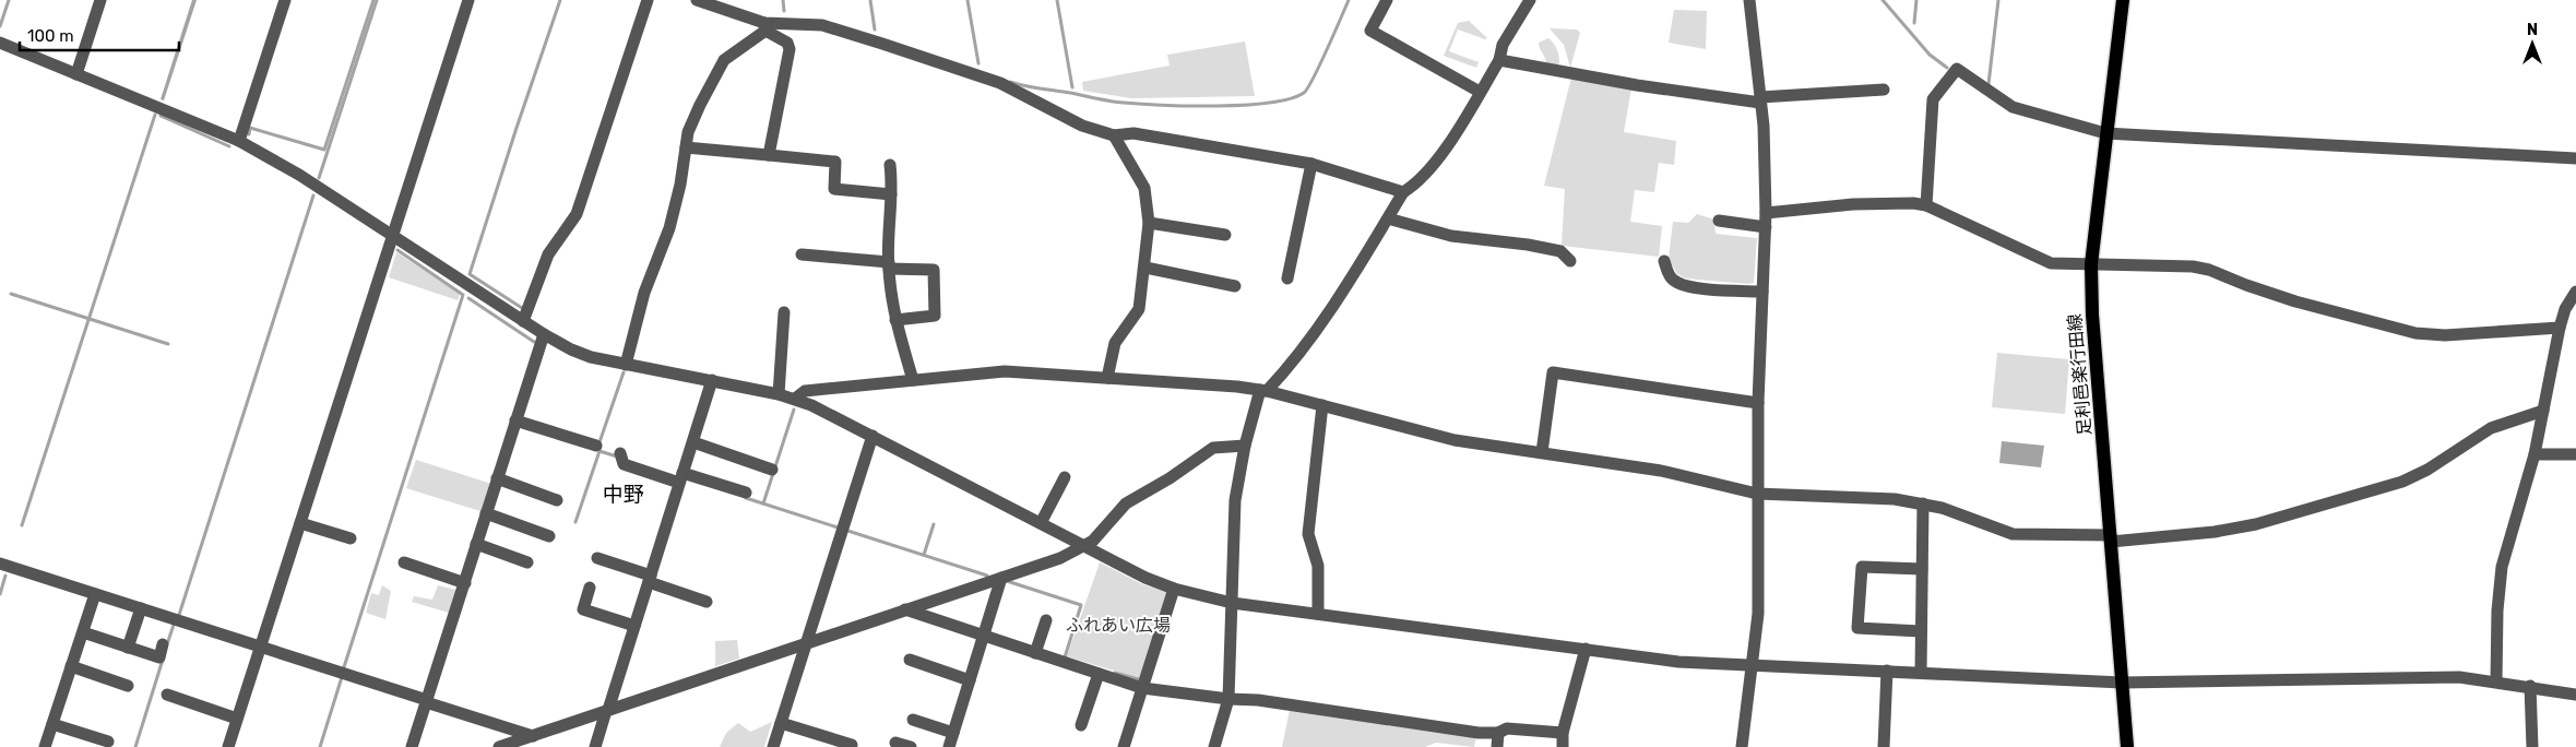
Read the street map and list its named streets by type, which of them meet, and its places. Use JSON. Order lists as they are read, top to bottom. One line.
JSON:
{"streets":{"main road":["足利邑楽行田線"]},"districts":["中野"],"parks":["ふれあい広場"],"scale_bar":"100 m","north":"top"}
